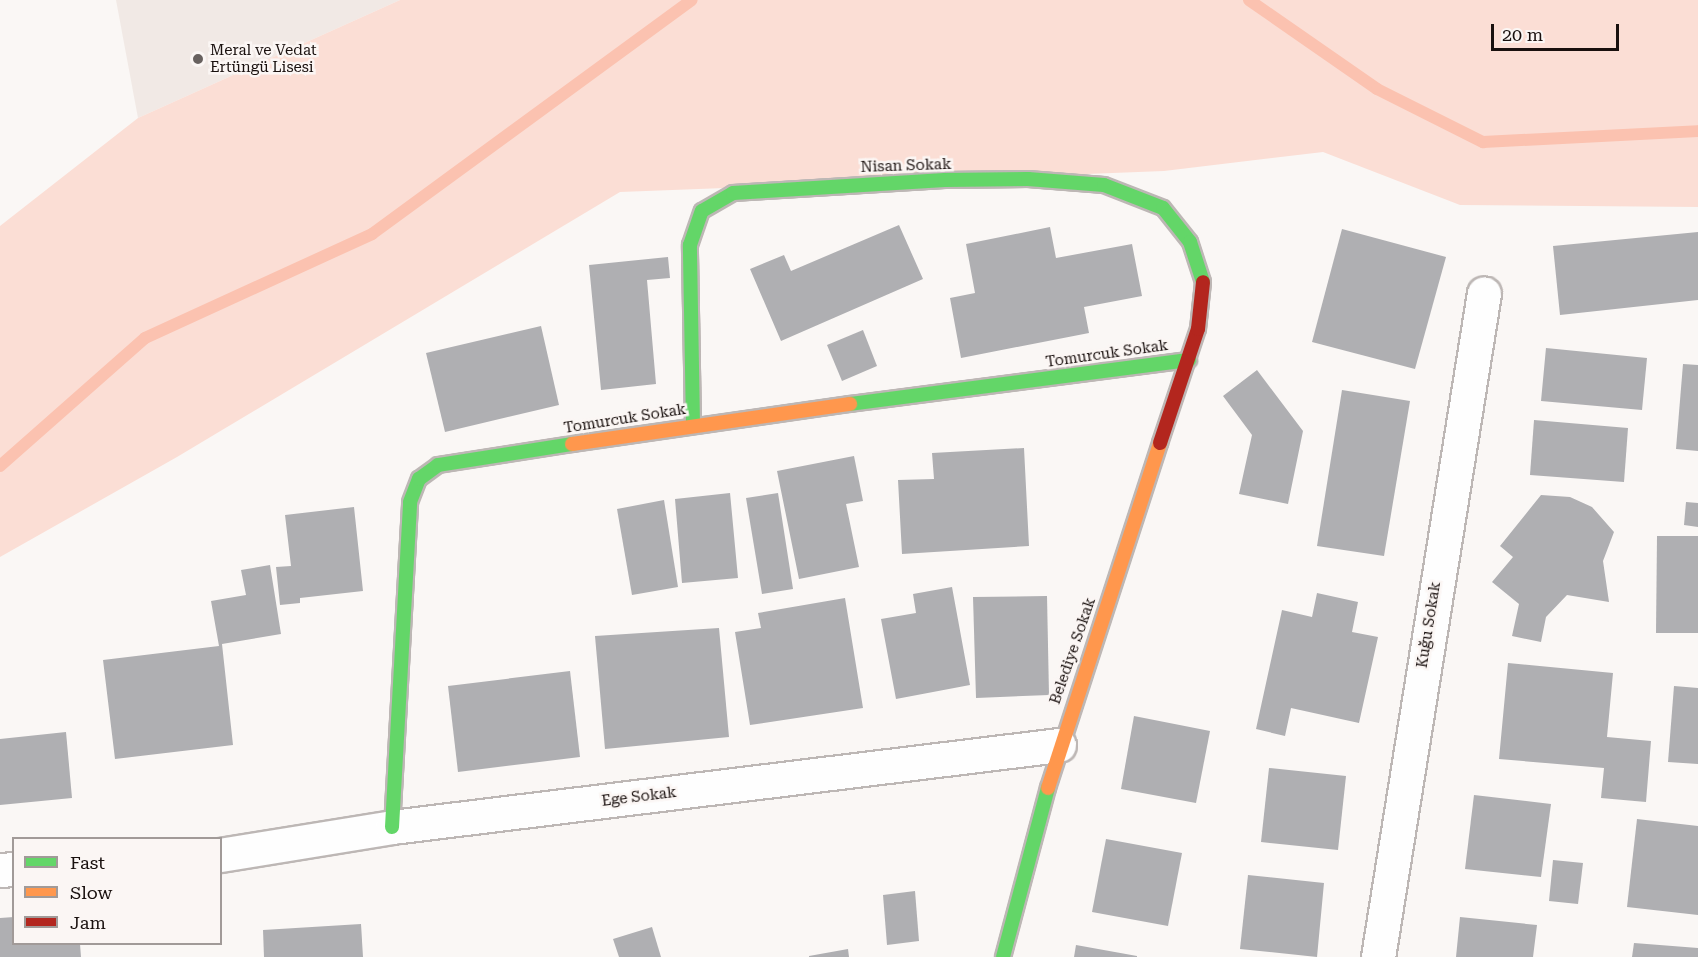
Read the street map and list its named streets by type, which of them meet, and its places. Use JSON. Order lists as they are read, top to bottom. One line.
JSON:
{"streets":{"street":["Nisan Sokak","Tomurcuk Sokak","Kuğu Sokak","Belediye Sokak","Ege Sokak"]},"crossings":[["Nisan Sokak","Tomurcuk Sokak"],["Nisan Sokak","Belediye Sokak"],["Tomurcuk Sokak","Belediye Sokak"],["Tomurcuk Sokak","Ege Sokak"],["Belediye Sokak","Ege Sokak"]],"places":["Meral ve Vedat Ertüngü Lisesi"],"legend":["Fast","Slow","Jam"],"scale_bar":"20 m"}
